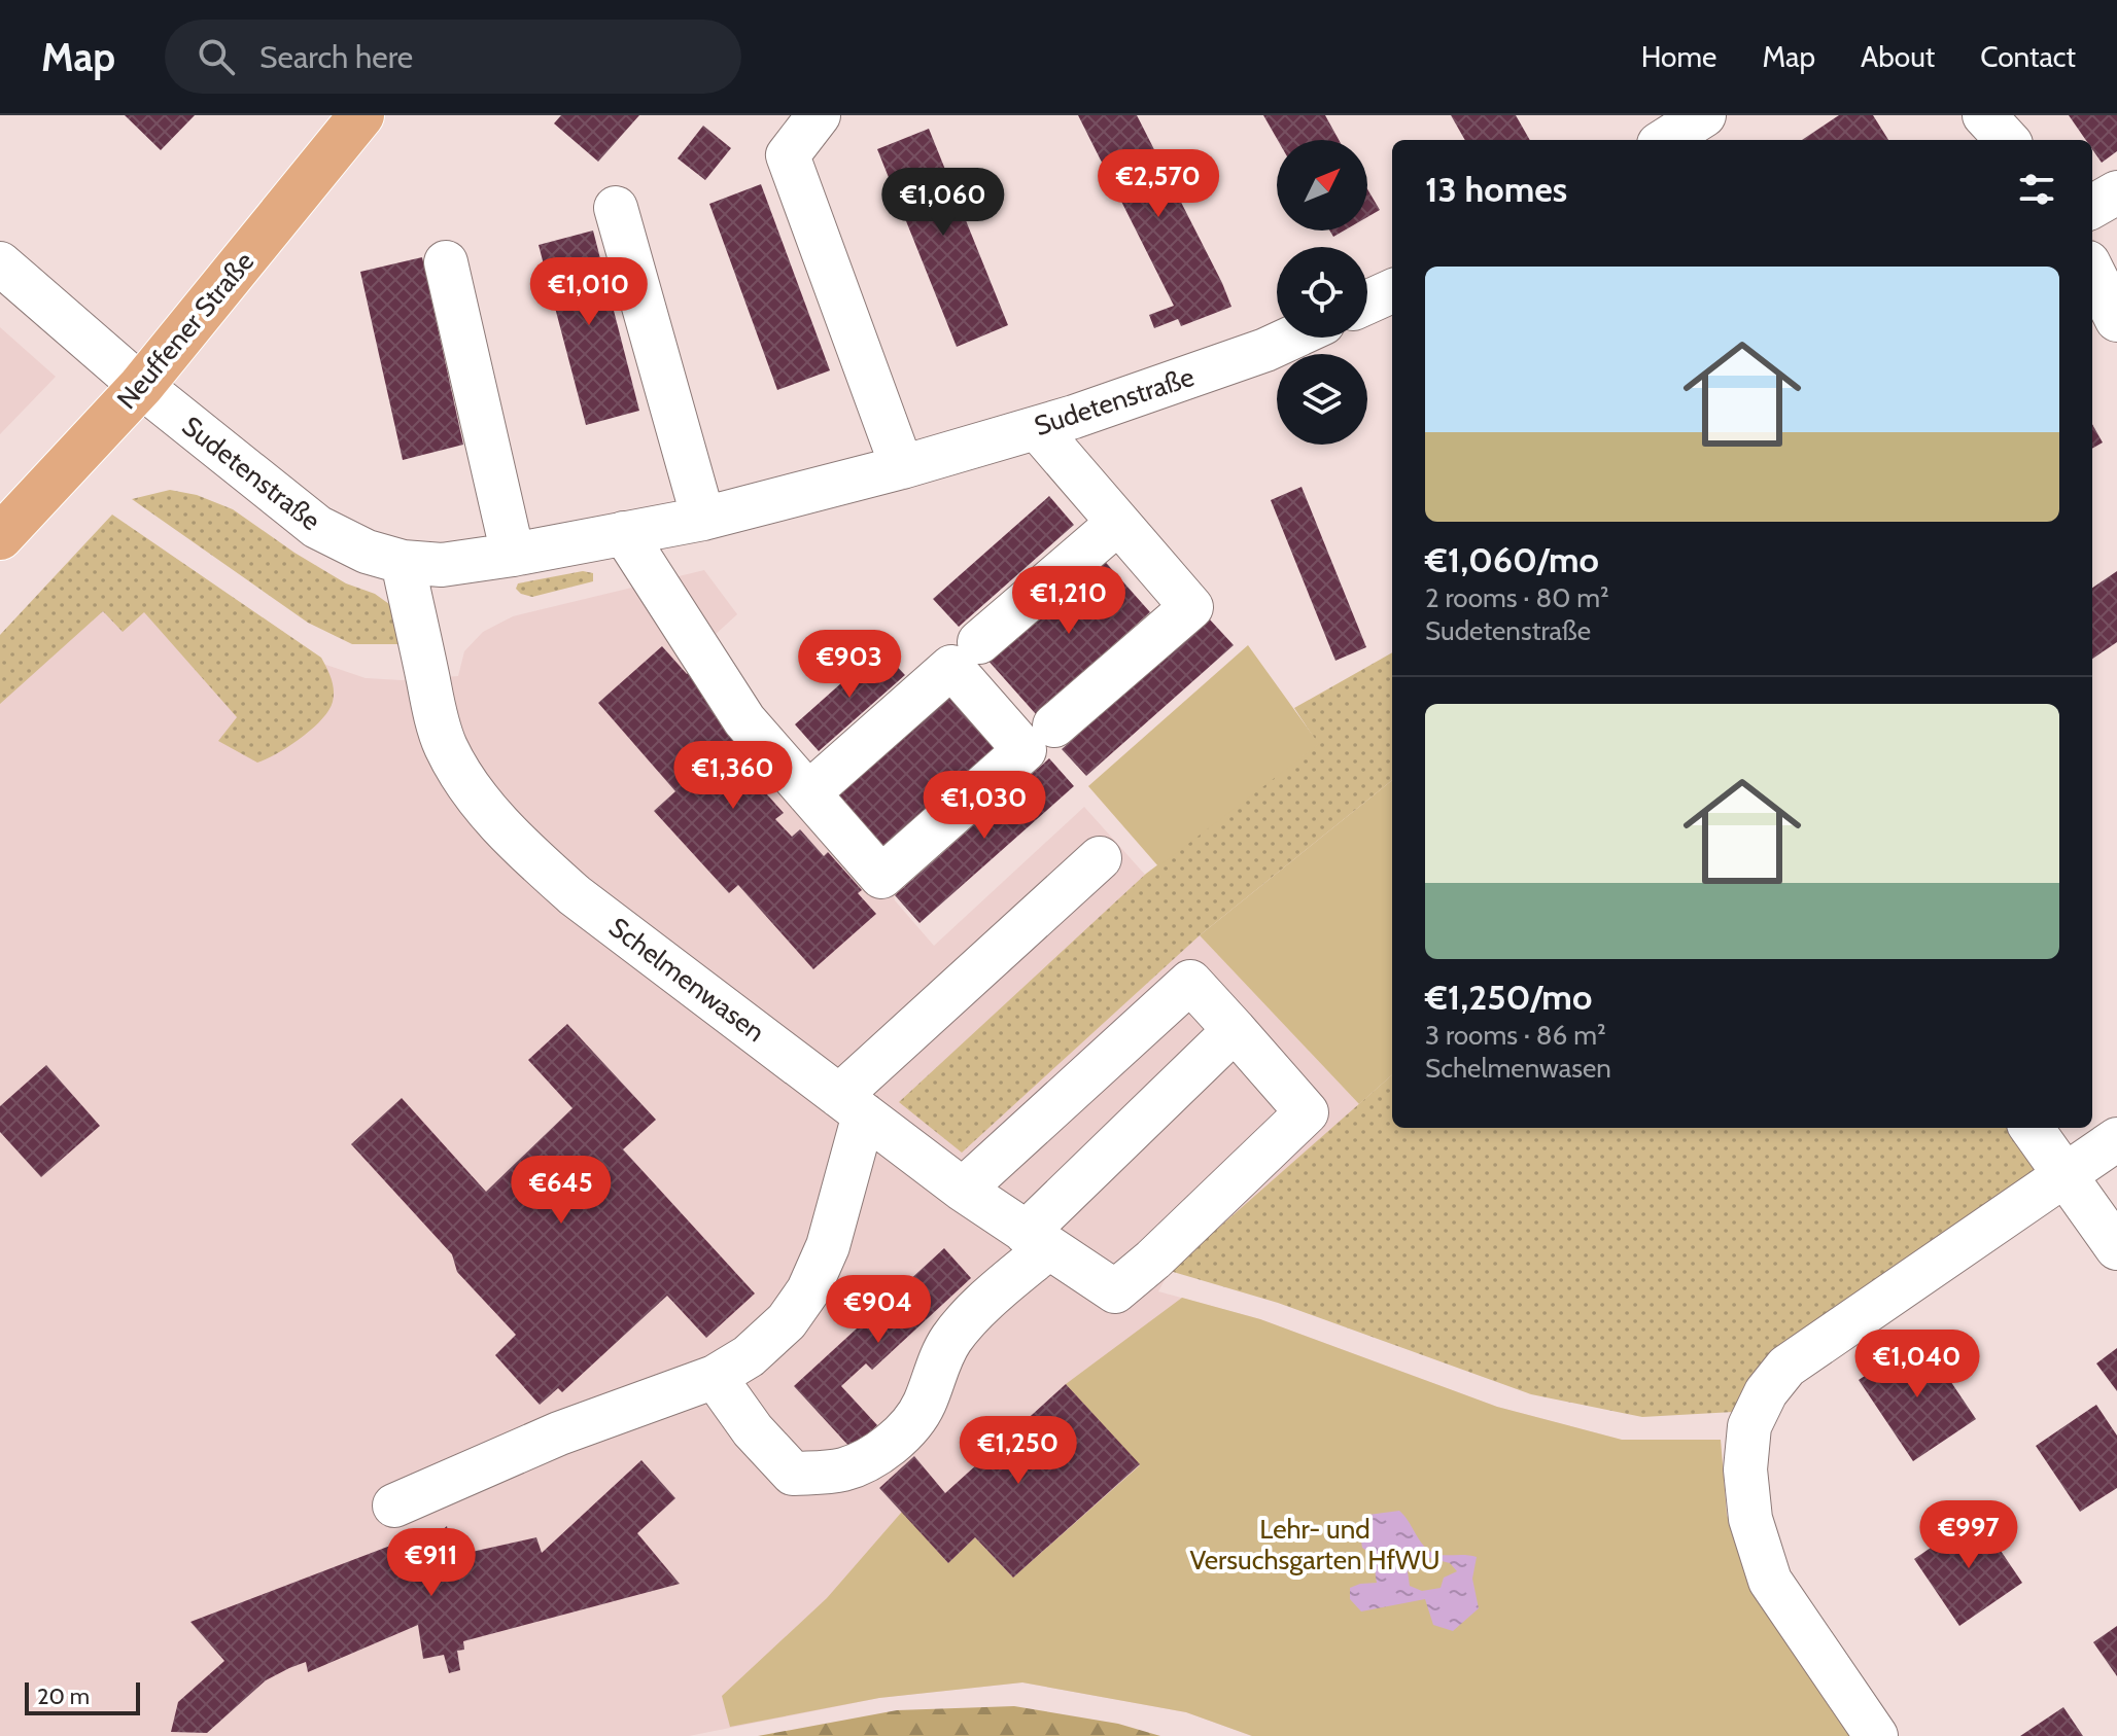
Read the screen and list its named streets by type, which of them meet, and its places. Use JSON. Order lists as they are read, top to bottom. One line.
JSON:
{"streets":{"main road":["Neuffener Straße"],"street":["Sudetenstraße","Schelmenwasen"]},"crossings":[["Neuffener Straße","Sudetenstraße"],["Sudetenstraße","Schelmenwasen"]],"parks":["Lehr- und Versuchsgarten HfWU"],"scale_bar":"20 m","north":"top right","page":{"header":"Map","search":"Search here","nav":["Home","Map","About","Contact"],"heading":"13 homes","price":["€2,570","€1,060","€1,010","€1,210","€903","€1,360","€1,030","€645","€904","€1,040","€1,250","€997","€911"],"list":[{"name":"€1,060/mo","note":"2 rooms · 80 m² · Sudetenstraße"},{"name":"€1,250/mo","note":"3 rooms · 86 m² · Schelmenwasen"}],"scale":"20 m"}}
